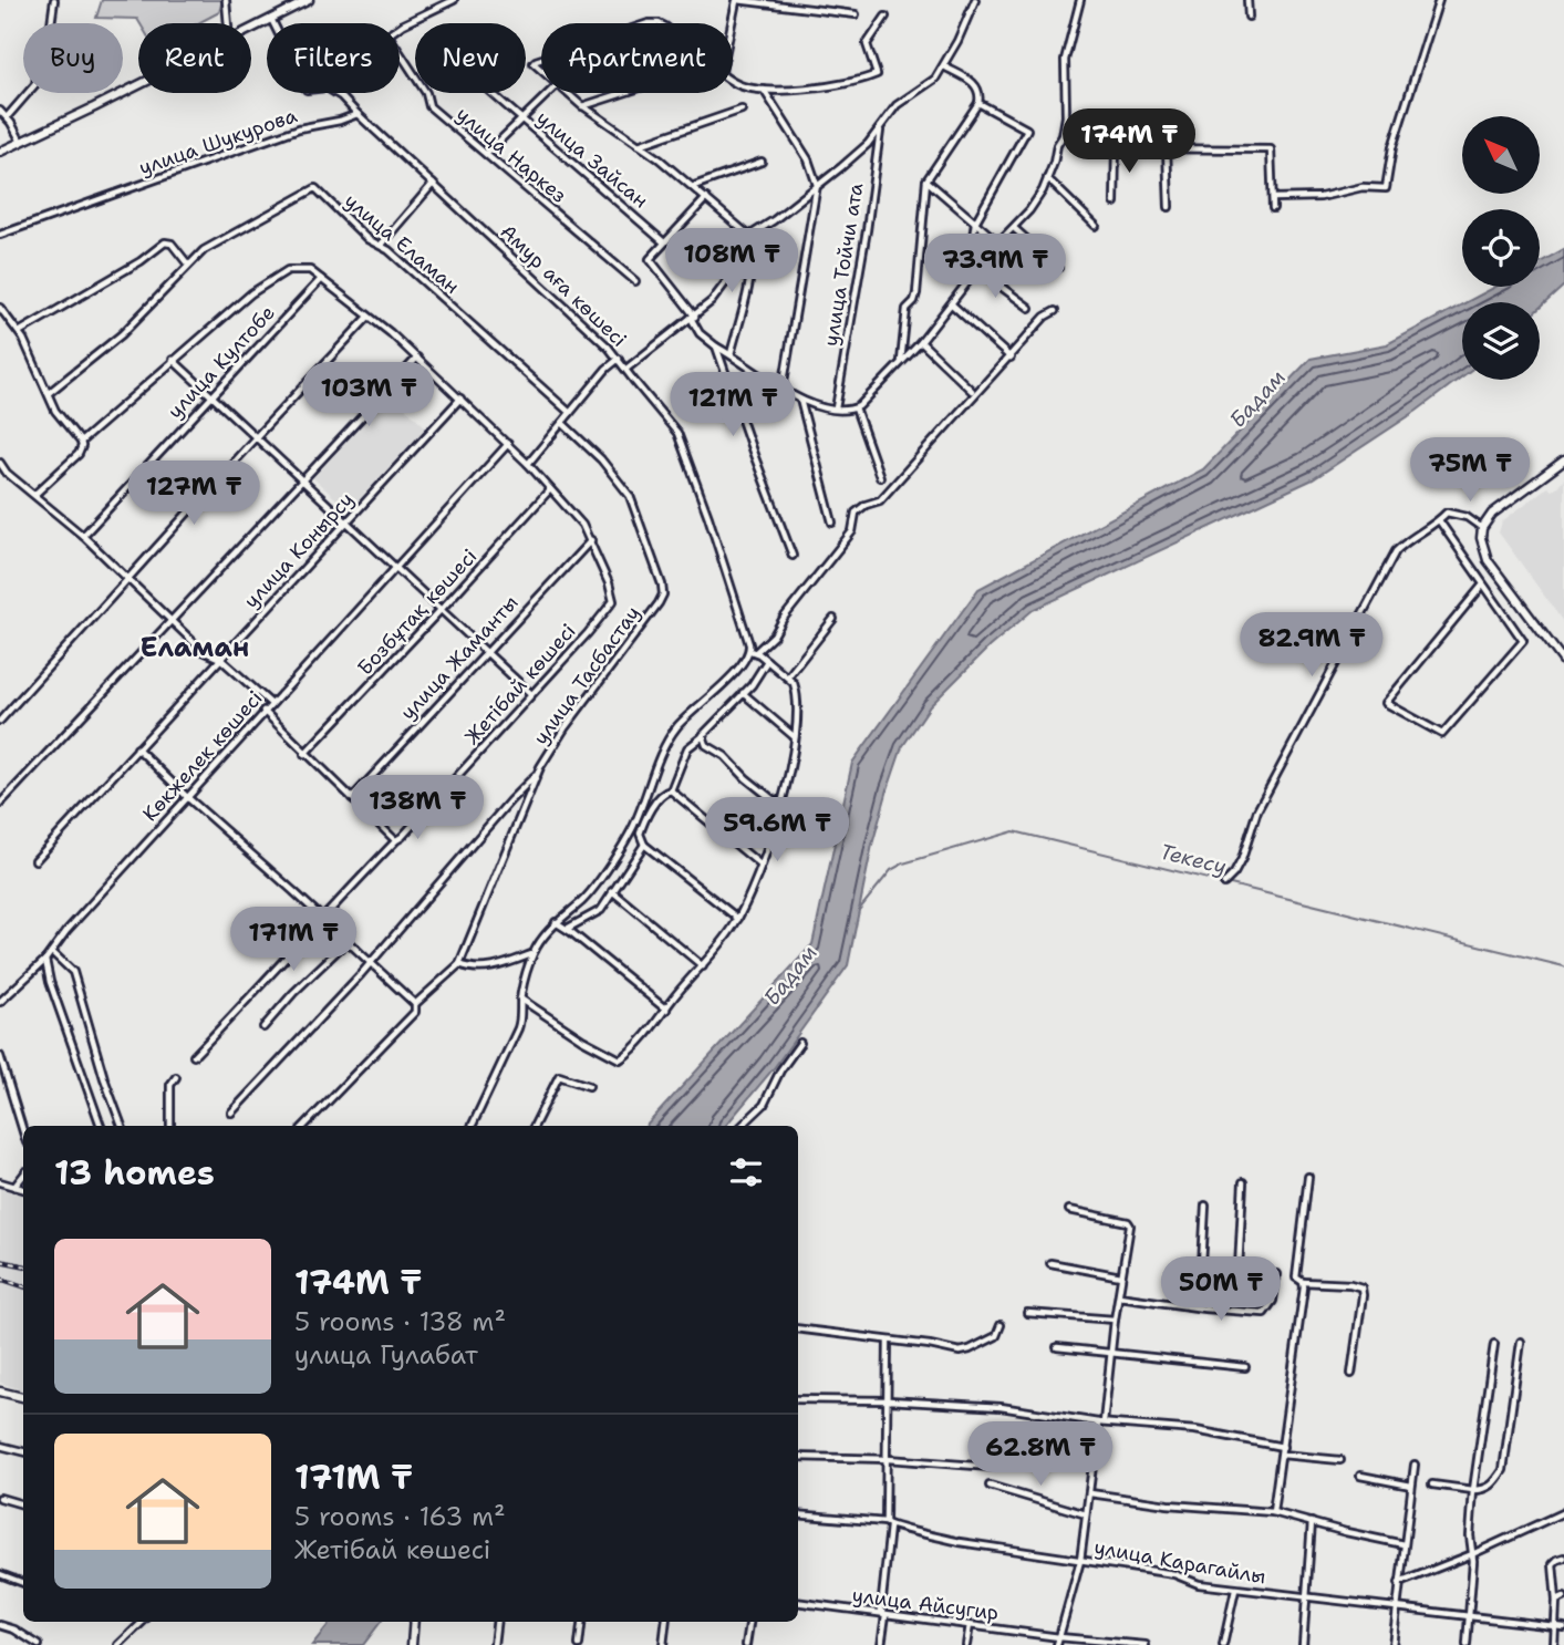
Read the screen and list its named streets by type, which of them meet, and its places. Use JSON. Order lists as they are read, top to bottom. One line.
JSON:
{"streets":{"street":["улица Шукурова","улица Наркез","улица Зайсан","улица Еламан","улица Тойчи ата","Амур аға көшесі","улица Култобе","улица Конырсу","Бозбұтақ көшесі","улица Жаманты","улица Тасбастау","Жетібай көшесі","Көкжелек көшесі","улица Карагайлы","улица Айсугир"]},"crossings":[["улица Шукурова","Амур аға көшесі"],["улица Жаманты","Жетібай көшесі"]],"districts":["Еламан"],"water":["Бадам","Текесу"],"north":"top left","page":{"chip":["Buy","Rent","Filters","New","Apartment"],"price":["174M ₸","108M ₸","73.9M ₸","103M ₸","121M ₸","75M ₸","127M ₸","82.9M ₸","138M ₸","59.6M ₸","171M ₸","50M ₸","62.8M ₸"],"heading":"13 homes","list":[{"name":"174M ₸","note":"5 rooms · 138 m² · улица Гулабат"},{"name":"171M ₸","note":"5 rooms · 163 m² · Жетібай көшесі"}]}}
